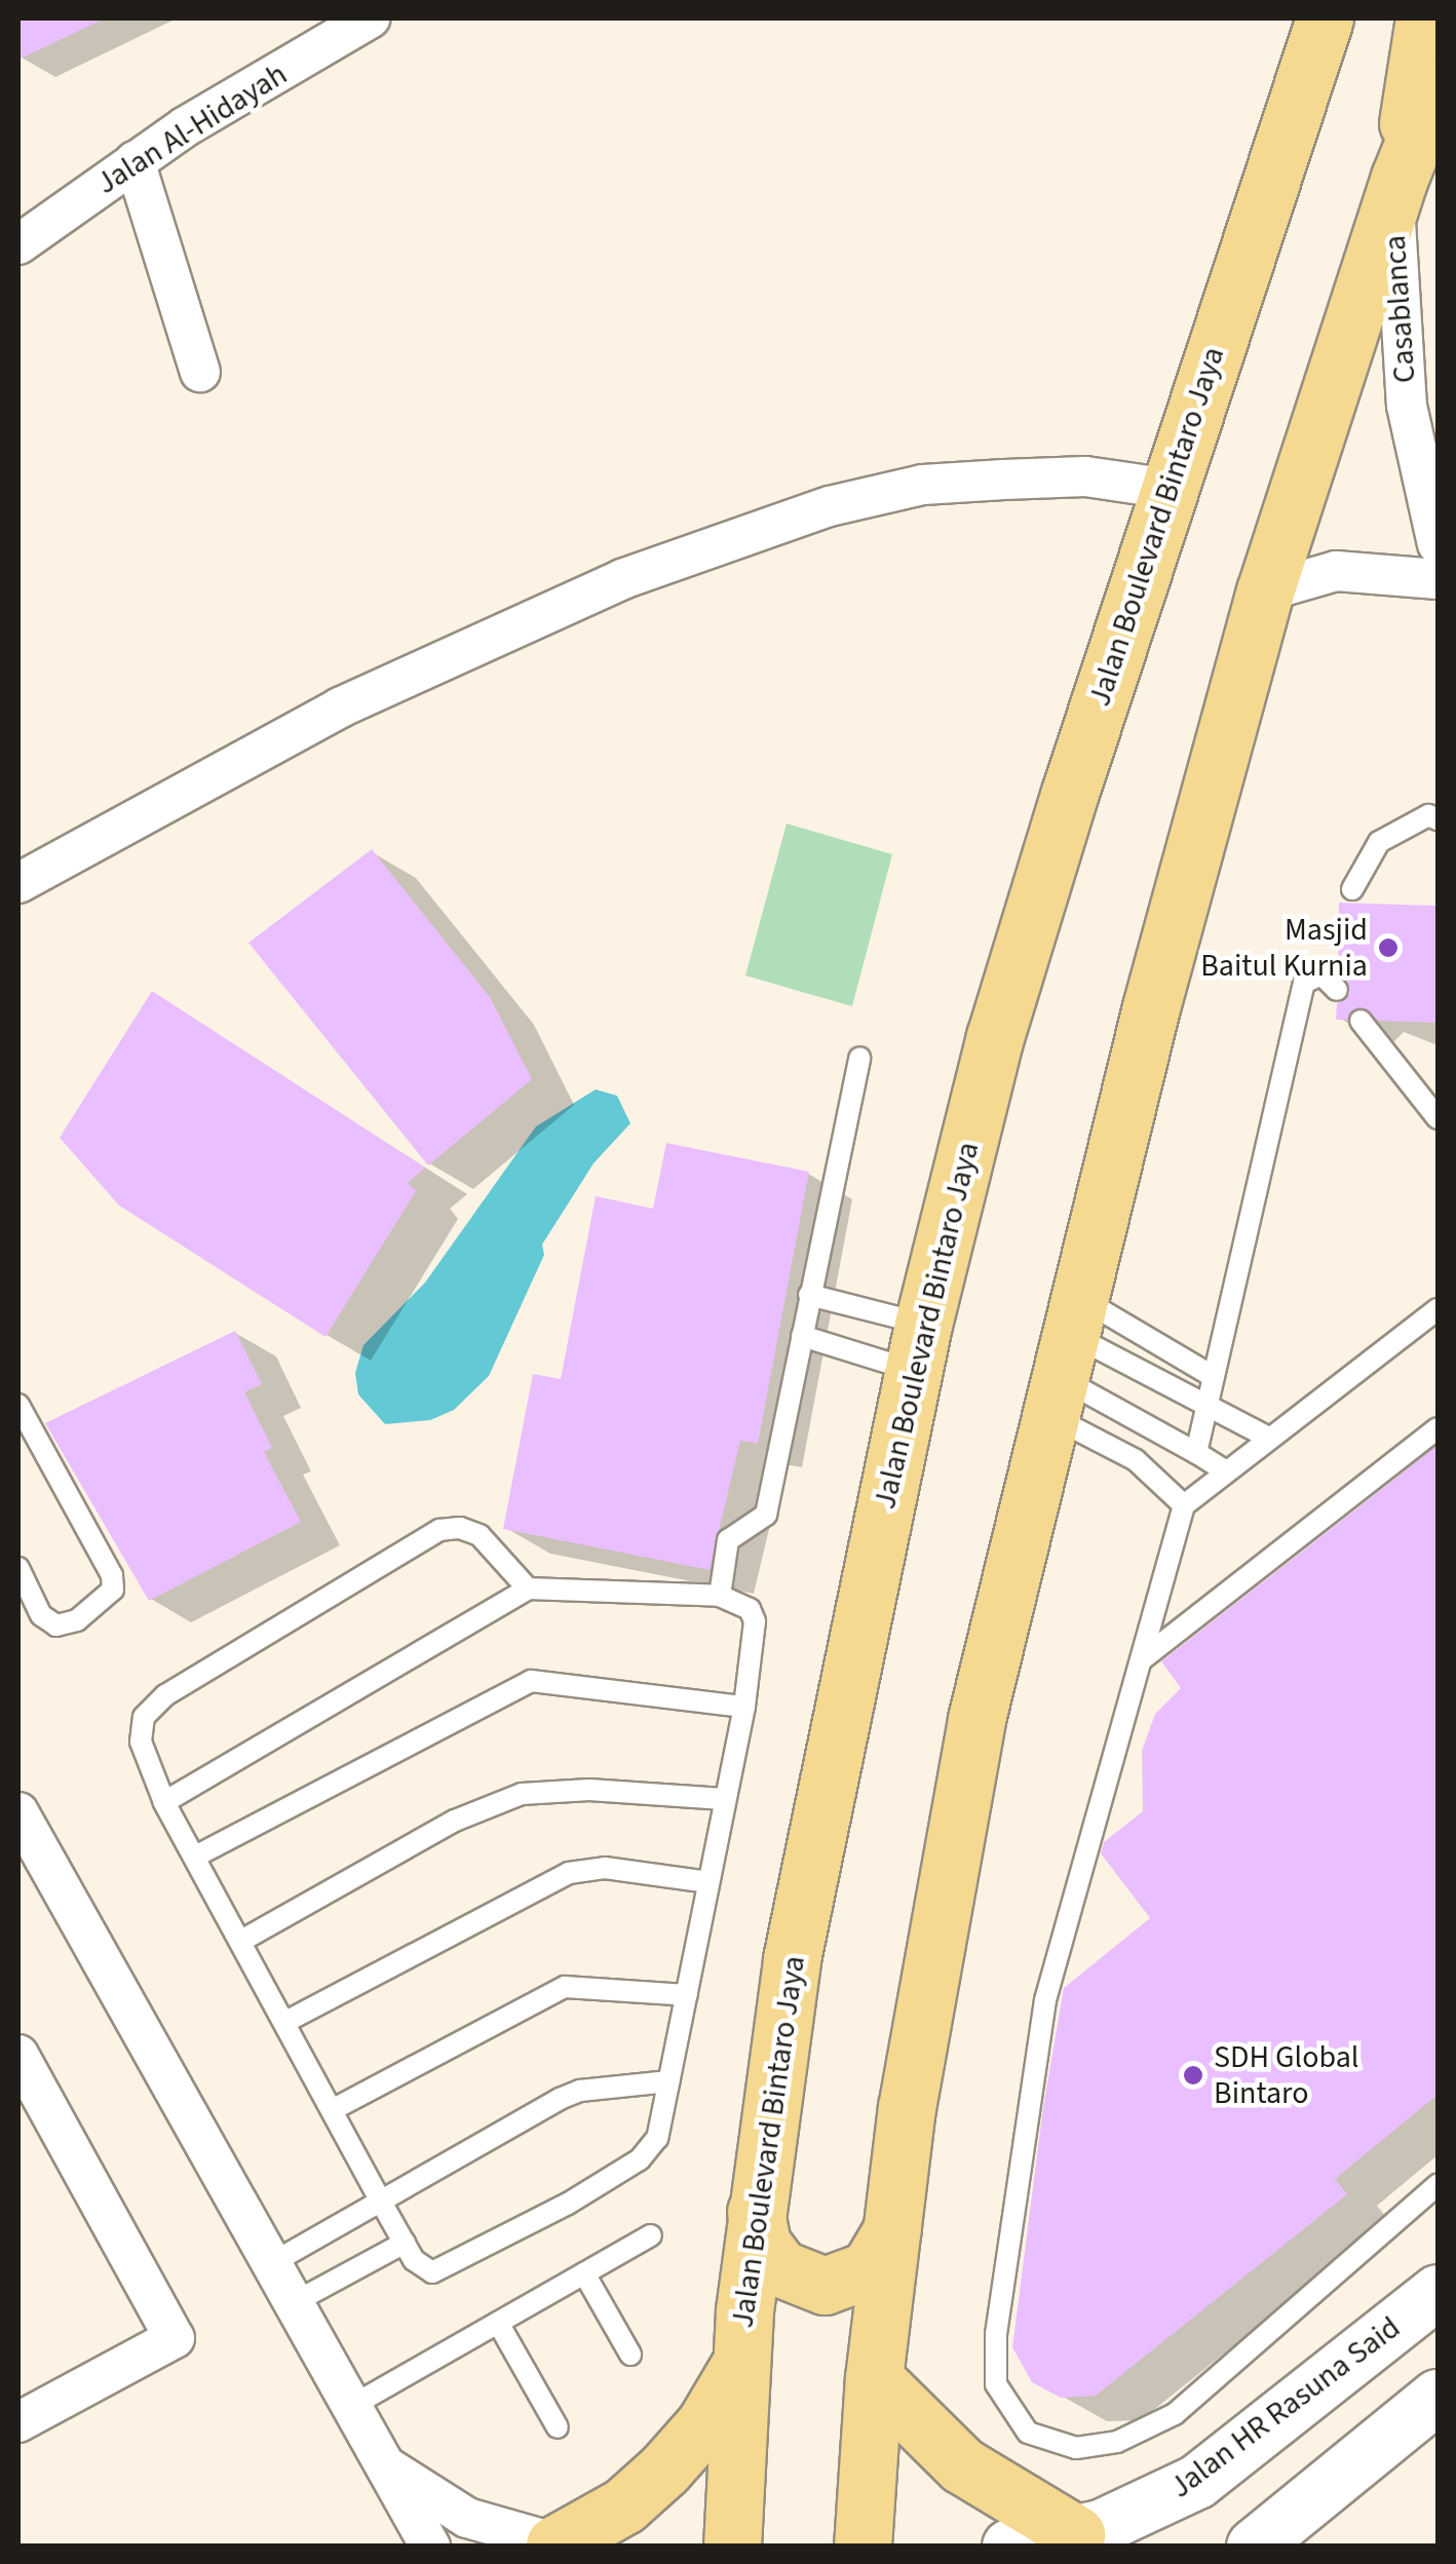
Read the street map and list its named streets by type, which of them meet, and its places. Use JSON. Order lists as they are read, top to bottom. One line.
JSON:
{"streets":{"main road":["Jalan Boulevard Bintaro Jaya"],"street":["Jalan Al-Hidayah","Casablanca","Jalan HR Rasuna Said"]},"places":["Masjid Baitul Kurnia","SDH Global Bintaro"]}
